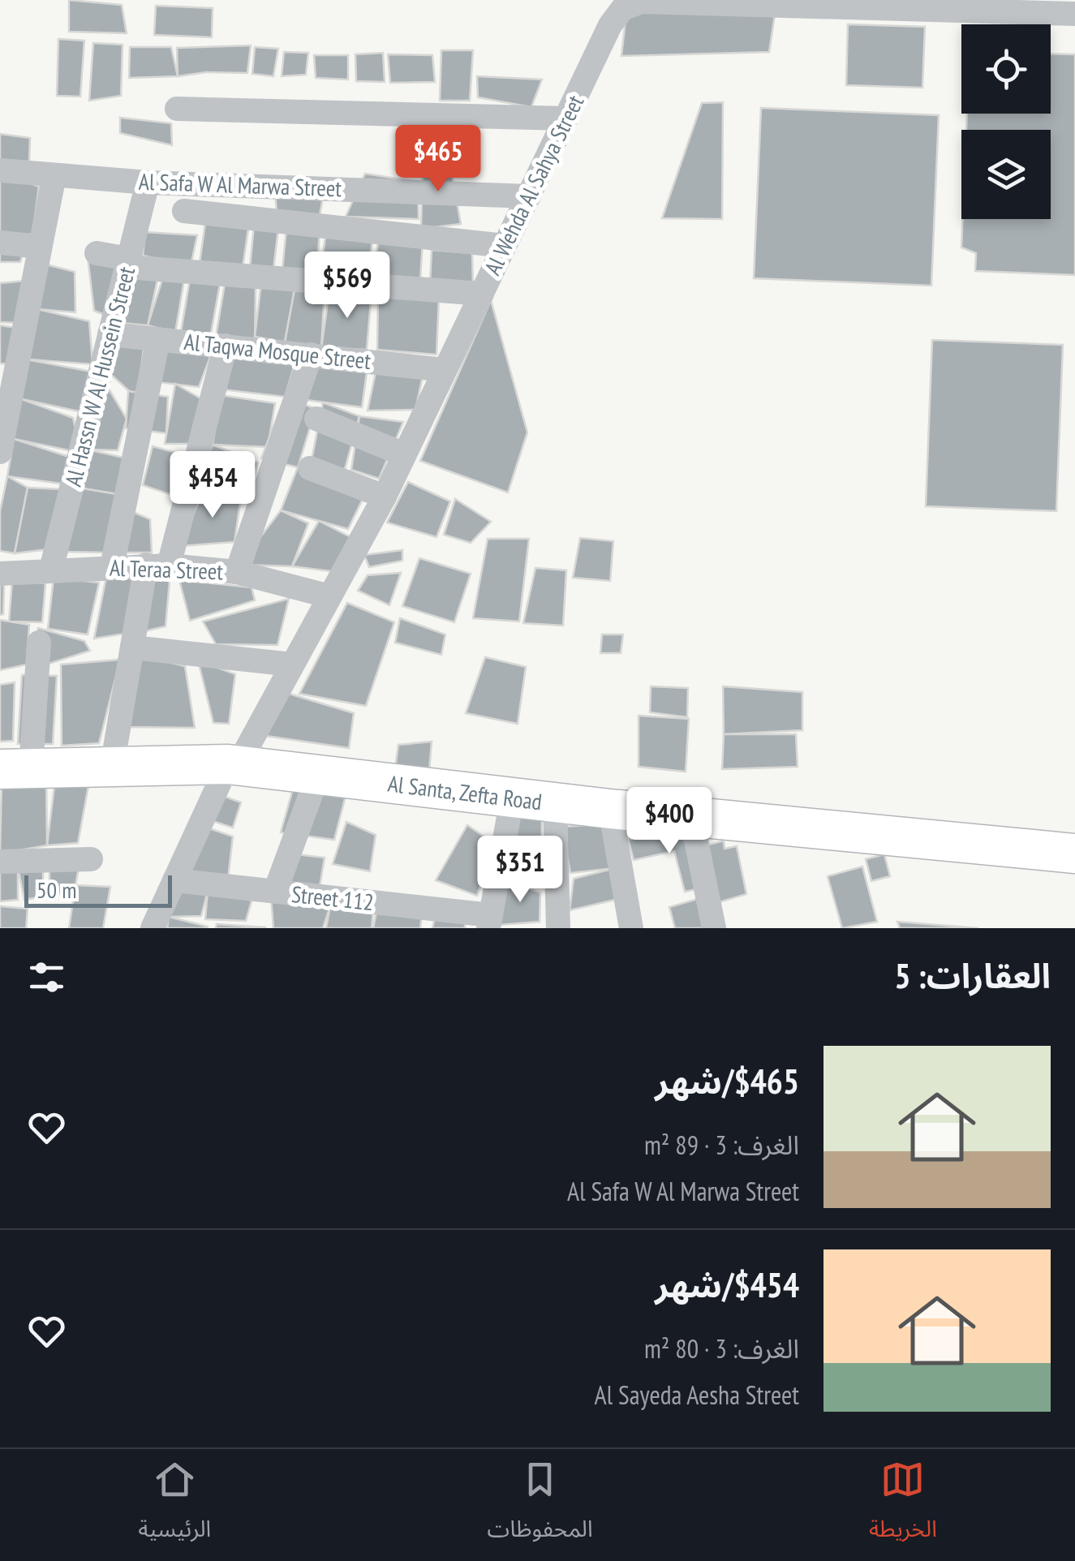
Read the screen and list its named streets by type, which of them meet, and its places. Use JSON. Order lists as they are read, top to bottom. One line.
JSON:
{"streets":{"main road":["Al Santa, Zefta Road"],"street":["Al Safa W Al Marwa Street","Al Wehda Al Sahya Street","Al Taqwa Mosque Street","Al Hassn W Al Hussein Street","Al Teraa Street","Street 112"]},"crossings":[["Al Safa W Al Marwa Street","Al Wehda Al Sahya Street"],["Al Safa W Al Marwa Street","Al Hassn W Al Hussein Street"],["Al Wehda Al Sahya Street","Al Taqwa Mosque Street"],["Al Wehda Al Sahya Street","Al Teraa Street"],["Al Wehda Al Sahya Street","Al Santa, Zefta Road"],["Al Wehda Al Sahya Street","Street 112"],["Al Taqwa Mosque Street","Al Hassn W Al Hussein Street"],["Al Hassn W Al Hussein Street","Al Teraa Street"]],"scale_bar":"50 m","page":{"price":["$465","$569","$454","$400","$351"],"scale":"50 m","heading":"العقارات: 5","list":[{"name":"$465/شهر","note":"الغرف: 3 · 89 m² · Al Safa W Al Marwa Street"},{"name":"$454/شهر","note":"الغرف: 3 · 80 m² · Al Sayeda Aesha Street"}],"tabs":["الخريطة","المحفوظات","الرئيسية"]}}
